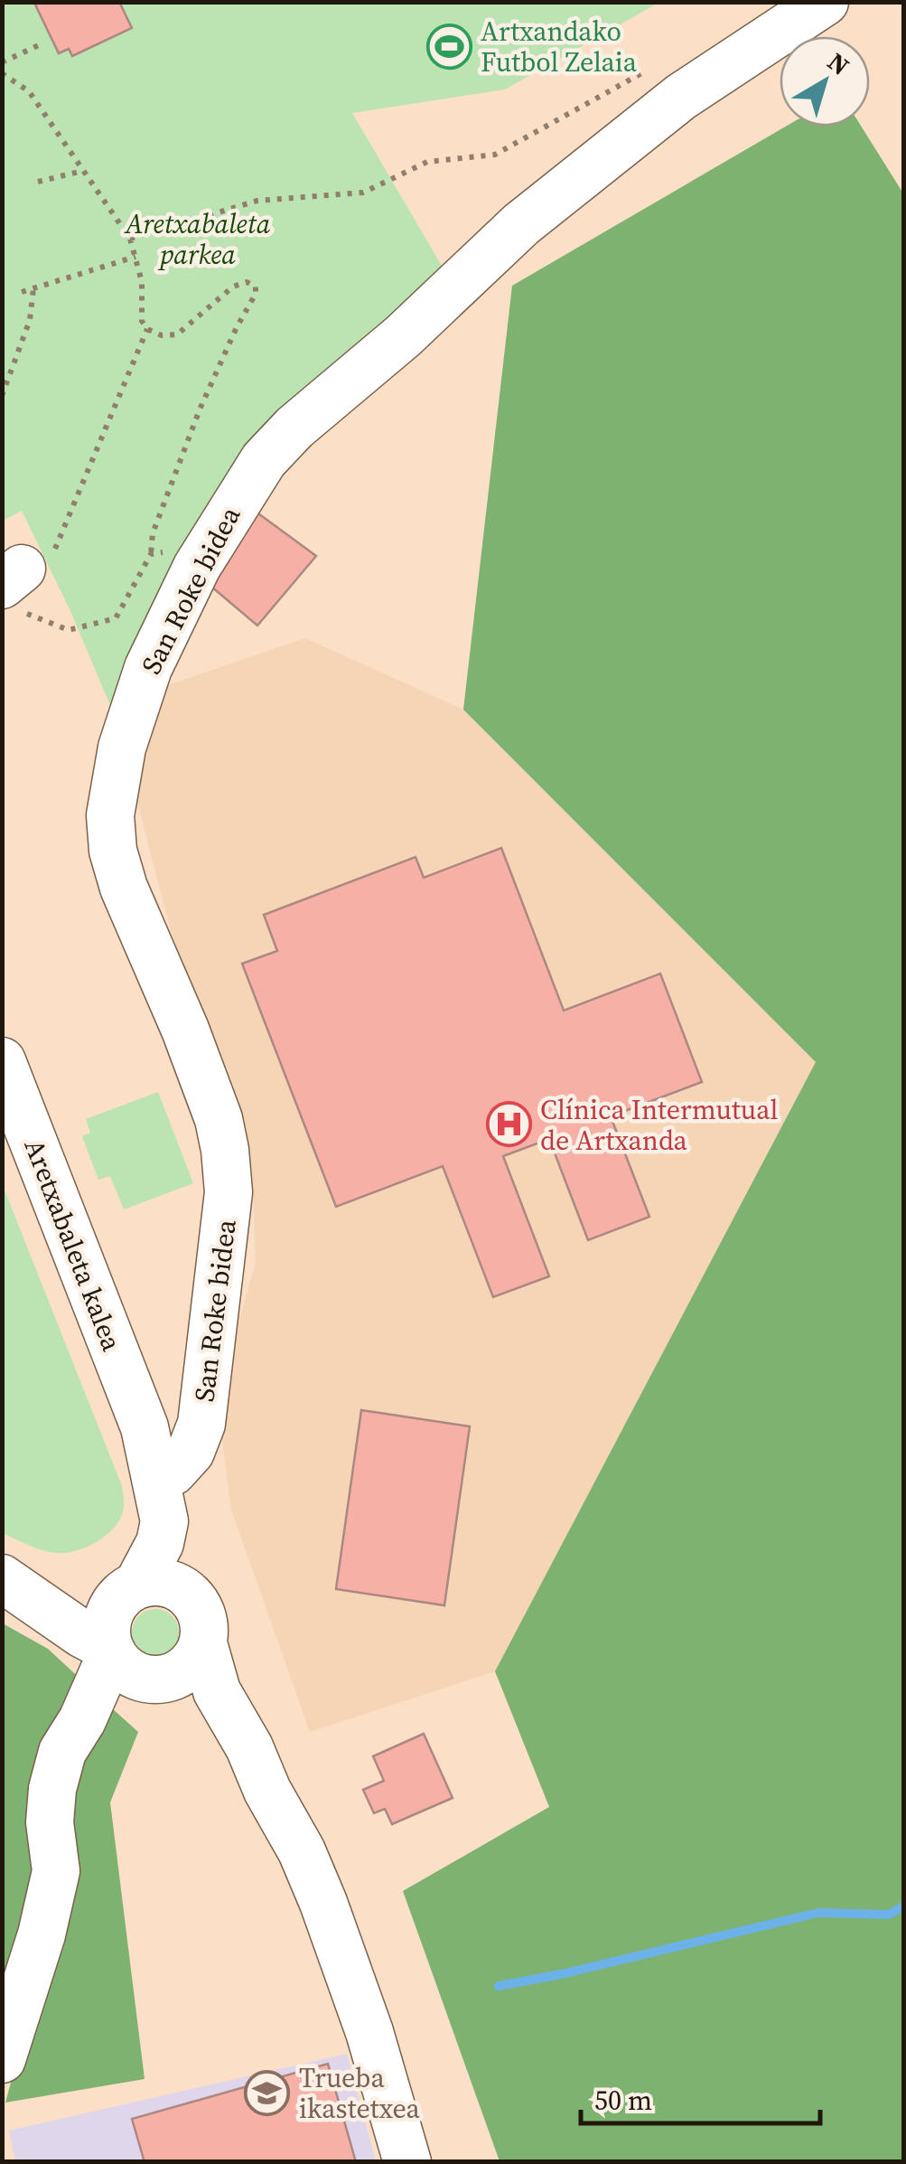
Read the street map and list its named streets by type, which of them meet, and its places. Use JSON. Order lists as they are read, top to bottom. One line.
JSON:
{"streets":{"street":["San Roke bidea","Aretxabaleta kalea"]},"crossings":[["San Roke bidea","Aretxabaleta kalea"]],"parks":["Aretxabaleta parkea"],"places":{"sports":["Artxandako Futbol Zelaia"],"hospital":["Clínica Intermutual de Artxanda"],"school or university":["Trueba ikastetxea"]},"scale_bar":"50 m","north":"top right"}
